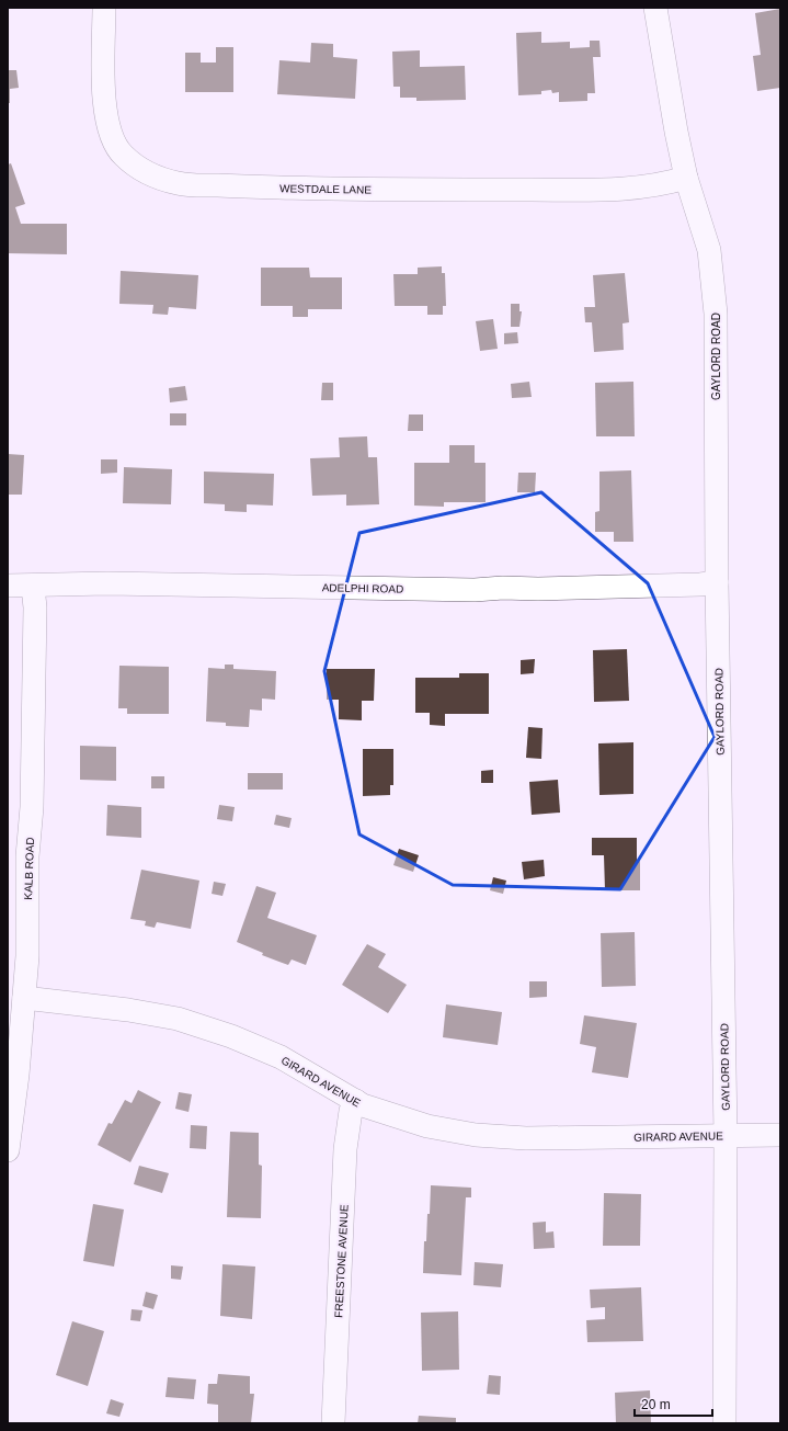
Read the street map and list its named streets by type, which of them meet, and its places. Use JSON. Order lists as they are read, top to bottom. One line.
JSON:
{"streets":{"street":["WESTDALE LANE","GAYLORD ROAD","ADELPHI ROAD","KALB ROAD","GIRARD AVENUE","FREESTONE AVENUE"]},"crossings":[["WESTDALE LANE","GAYLORD ROAD"],["GAYLORD ROAD","ADELPHI ROAD"],["GAYLORD ROAD","GIRARD AVENUE"],["ADELPHI ROAD","KALB ROAD"],["KALB ROAD","GIRARD AVENUE"],["GIRARD AVENUE","FREESTONE AVENUE"]],"scale_bar":"20 m"}
